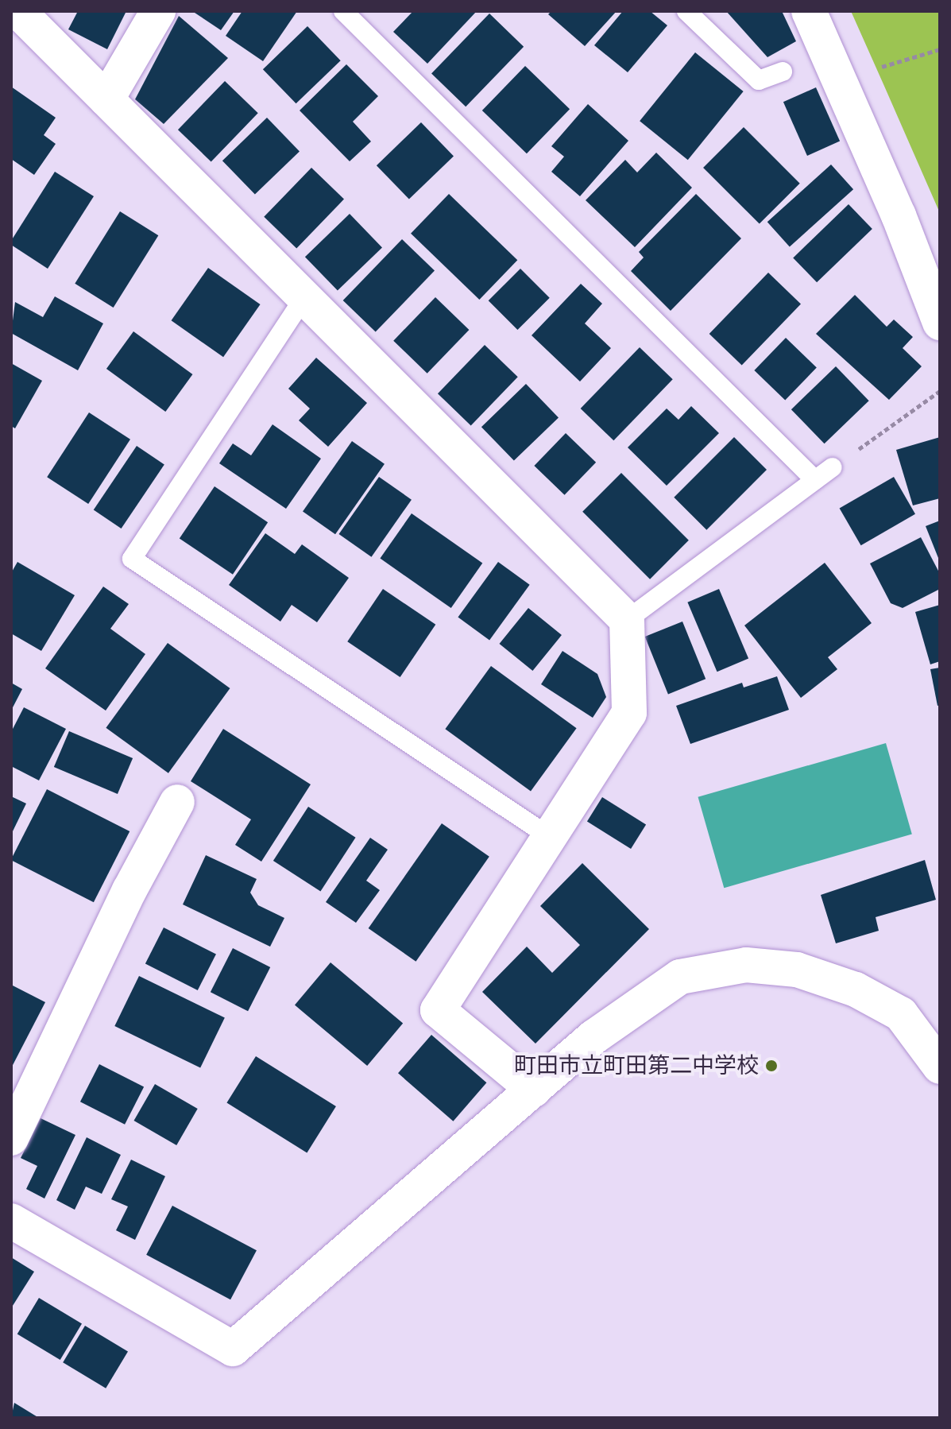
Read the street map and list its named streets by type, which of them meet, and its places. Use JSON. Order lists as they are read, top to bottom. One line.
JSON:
{"places":["町田市立町田第二中学校"]}
